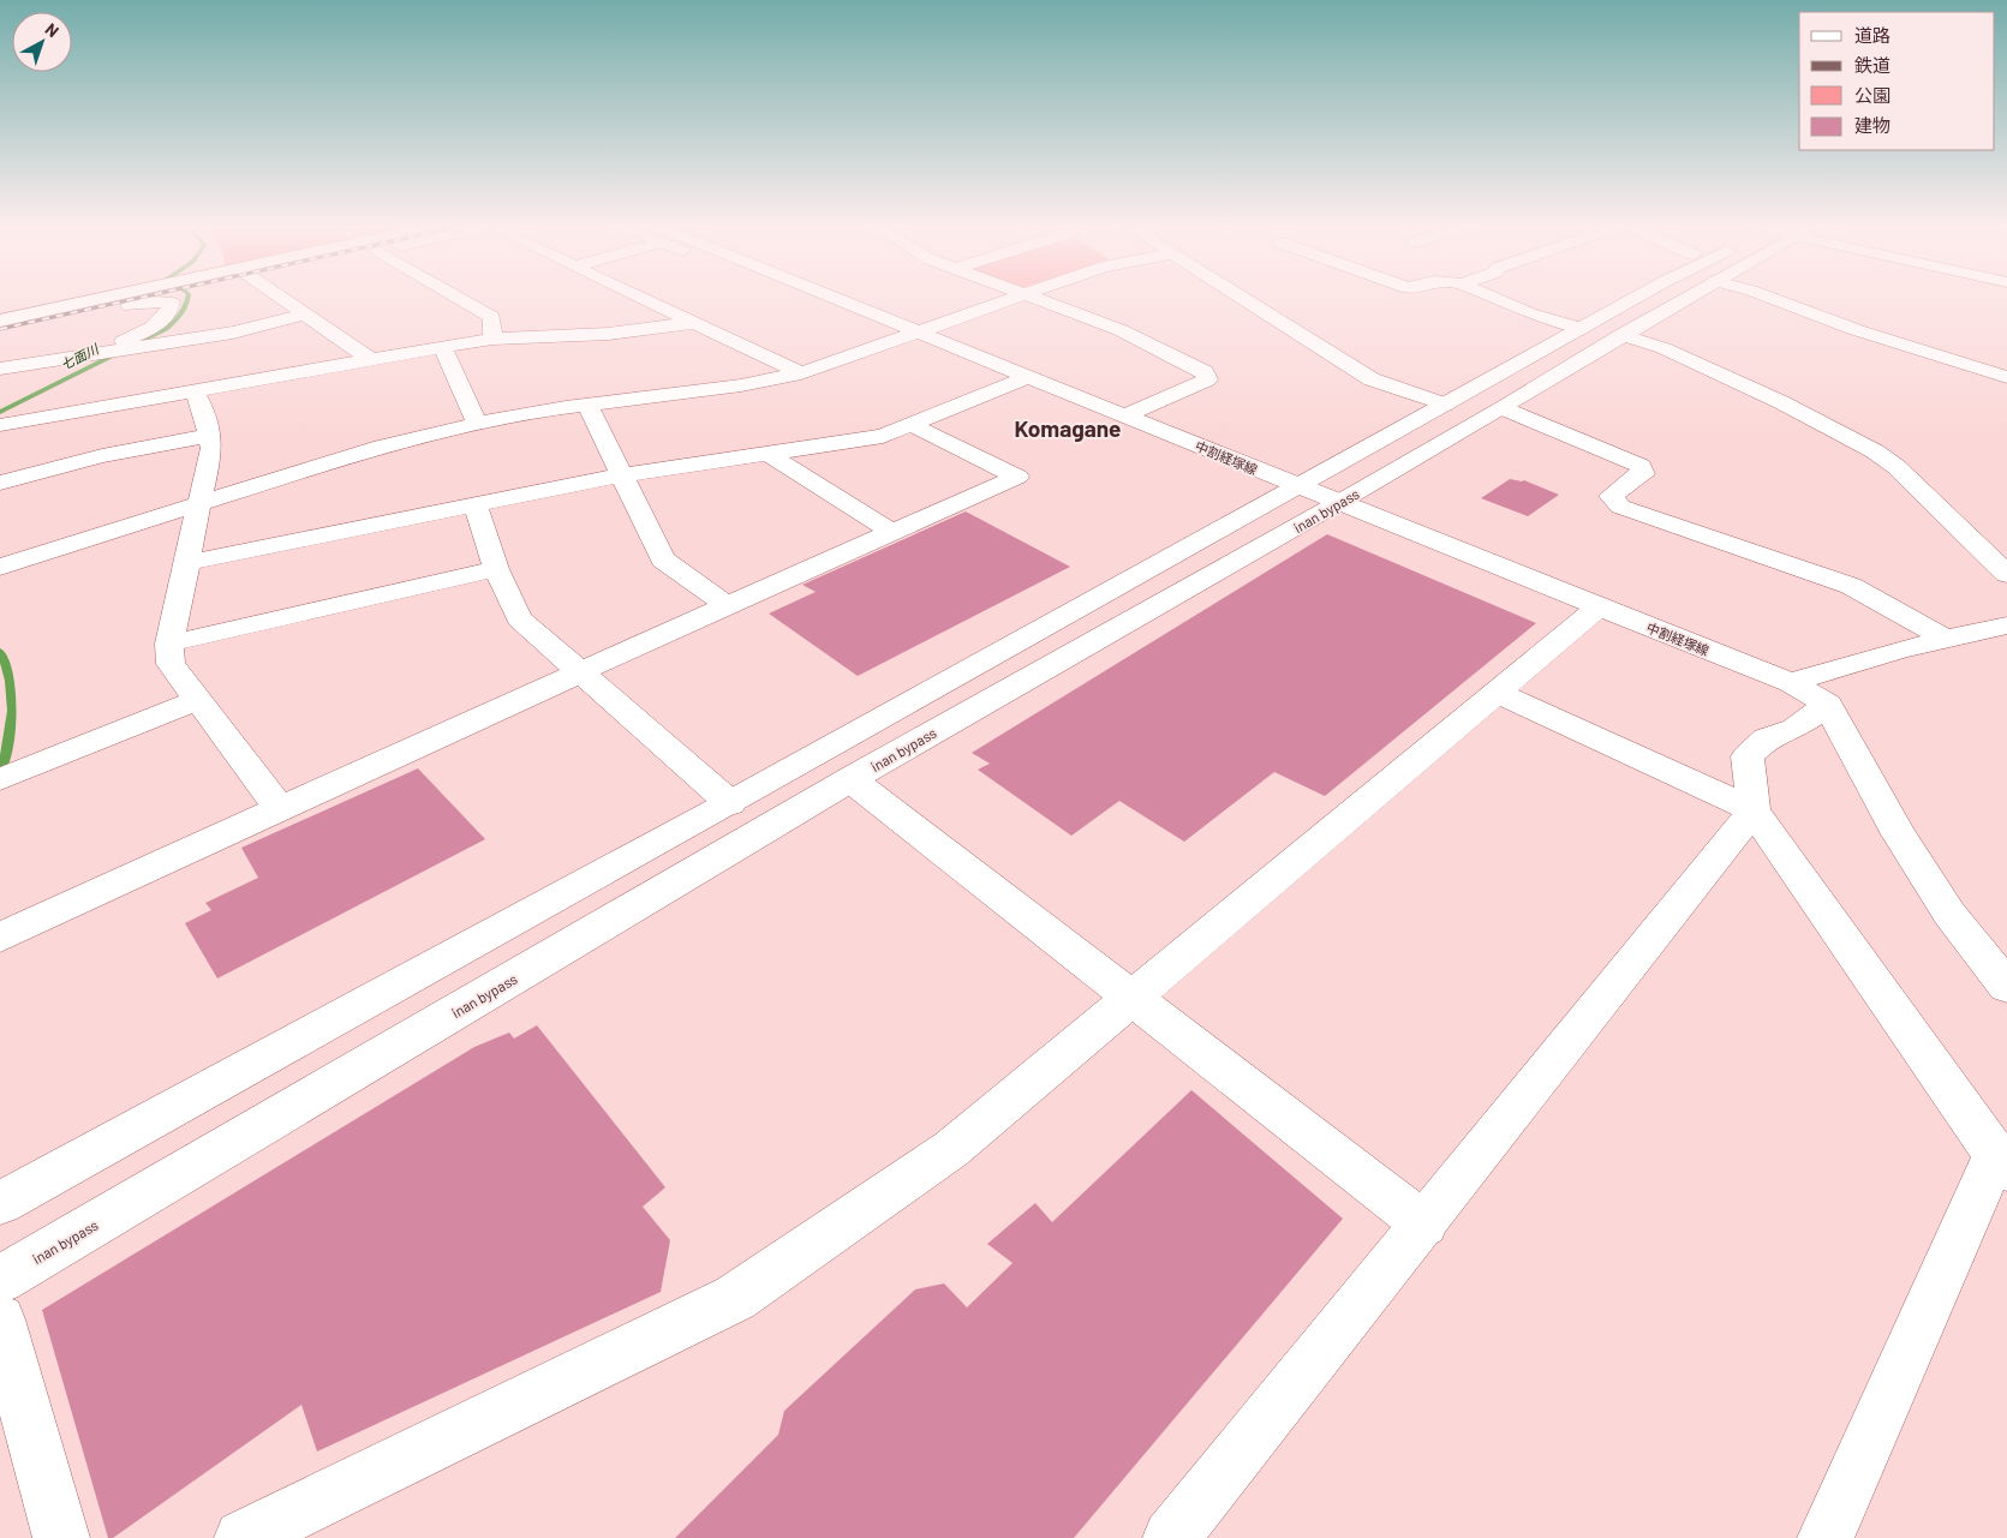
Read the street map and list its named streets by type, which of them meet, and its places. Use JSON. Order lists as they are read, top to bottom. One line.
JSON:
{"streets":{"main road":["中割経塚線","inan bypass"]},"crossings":[["中割経塚線","inan bypass"]],"districts":["Komagane"],"water":["七面川"],"legend":["道路","鉄道","公園","建物"],"north":"top right"}
